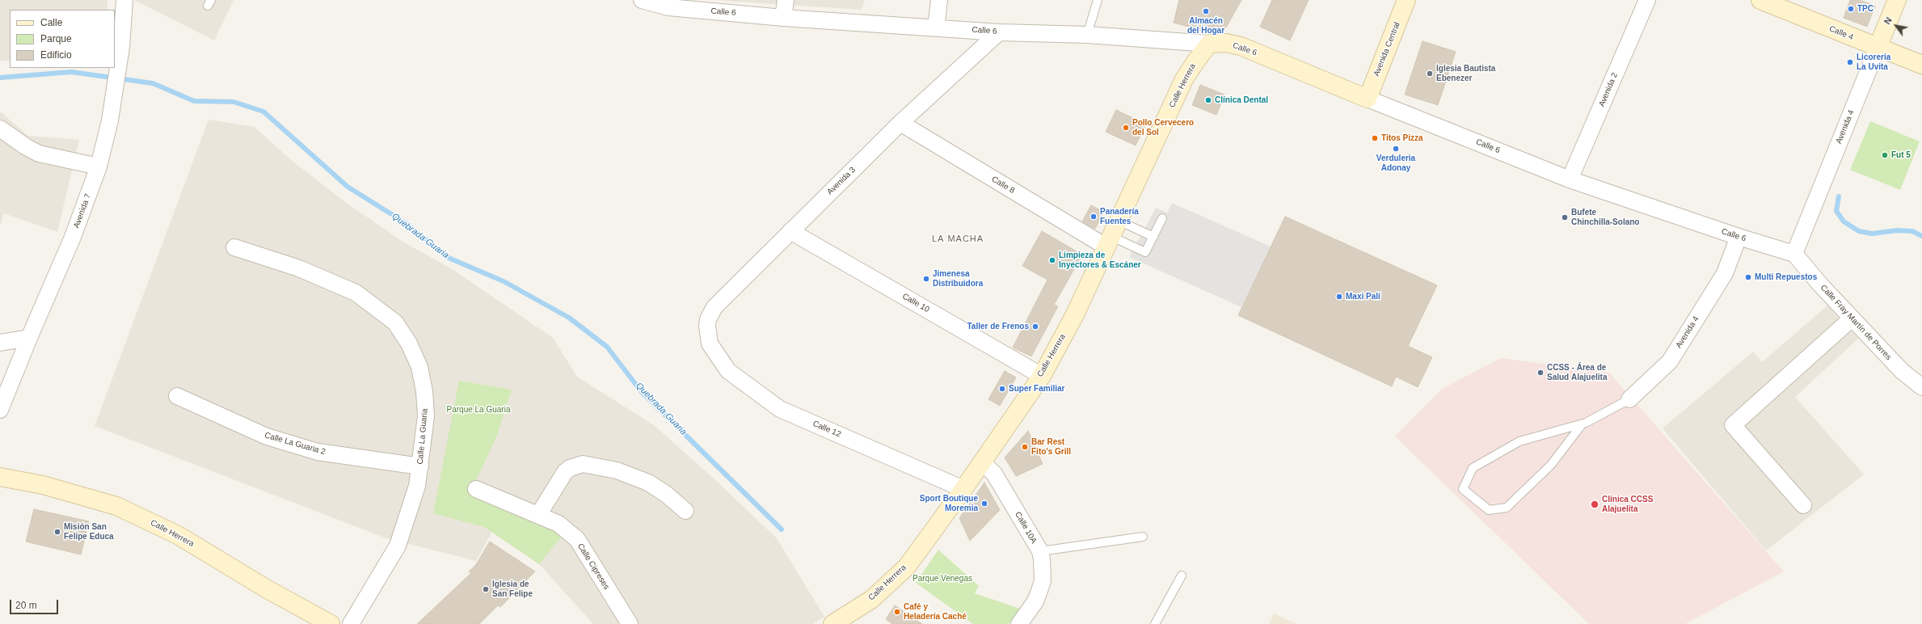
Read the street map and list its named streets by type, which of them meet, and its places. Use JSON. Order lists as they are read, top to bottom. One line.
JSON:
{"streets":{"street":["Calle 6","Calle 4","Avenida Central","Calle Herrera","Avenida 2","Avenida 4","Avenida 3","Calle 8","Avenida 7","Calle 10","Calle Fray Martín de Porres","Calle 12","Calle La Guaria","Calle La Guaria 2","Calle 10A","Calle Cipreses"]},"crossings":[["Calle 6","Avenida Central"],["Calle 6","Calle Herrera"],["Calle 6","Avenida 2"],["Calle 6","Avenida 4"],["Calle 6","Avenida 3"],["Calle 6","Calle Fray Martín de Porres"],["Calle 4","Avenida 4"],["Calle Herrera","Calle 8"],["Calle Herrera","Calle 10"],["Calle Herrera","Calle 12"],["Calle Herrera","Calle 10A"],["Avenida 4","Calle Fray Martín de Porres"],["Avenida 3","Calle 8"],["Avenida 3","Calle 10"],["Avenida 3","Calle 12"],["Calle La Guaria","Calle La Guaria 2"]],"districts":["LA MACHA"],"water":["Quebrada Guaria"],"parks":["Parque La Guaria","Parque Venegas"],"places":["TPC","Almacén del Hogar","Licoreria La Uvita","Iglesia Bautista Ebenezer","Clínica Dental","Pollo Cervecero del Sol","Titos Pizza","Verduleria Adonay","Fut 5","Panadería Fuentes","Bufete Chinchilla-Solano","Limpieza de Inyectores & Escáner","Multi Repuestos","Jimenesa Distribuidora","Maxi Palí","Taller de Frenos","CCSS - Área de Salud Alajuelita","Super Familiar","Bar Rest Fito's Grill","Sport Boutique Moremia","Clínica CCSS Alajuelita","Misión San Felipe Educa","Iglesia de San Felipe","Café y Heladería Caché"],"legend":["Calle","Parque","Edificio"],"scale_bar":"20 m","north":"top left"}
